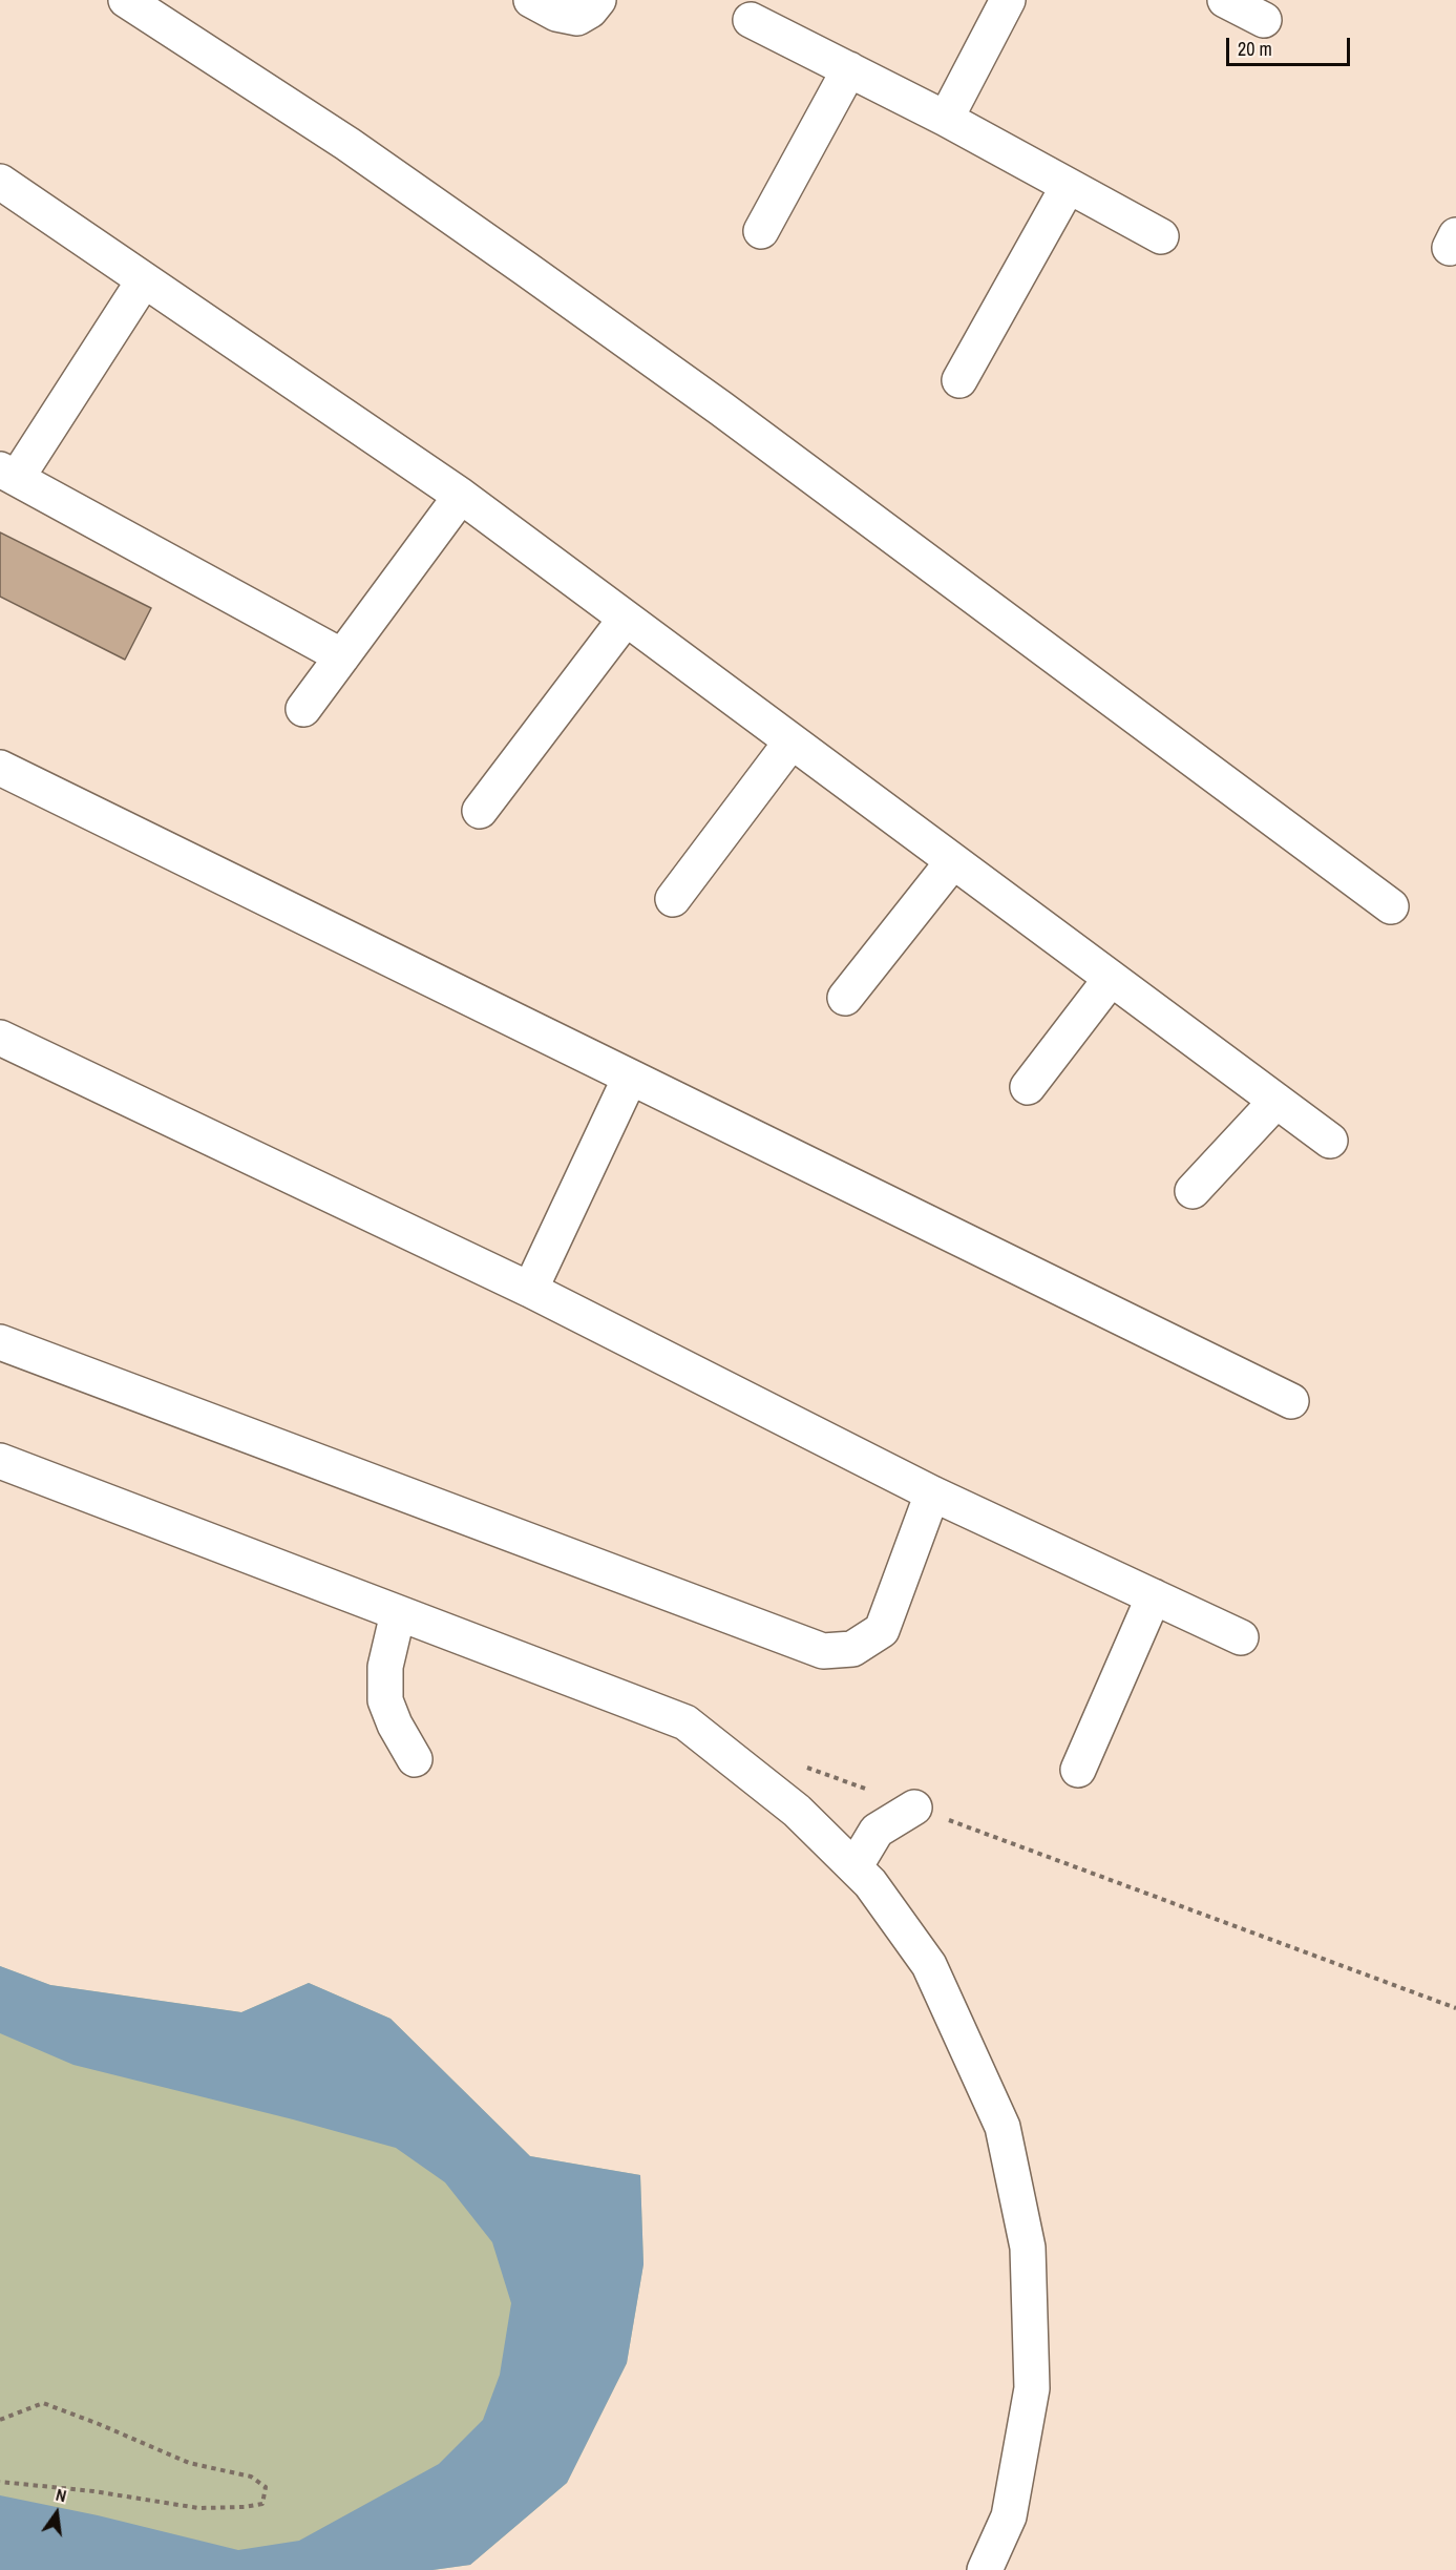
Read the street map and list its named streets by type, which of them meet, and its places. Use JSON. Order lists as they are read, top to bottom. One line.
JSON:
{"scale_bar":"20 m","north":"top"}
